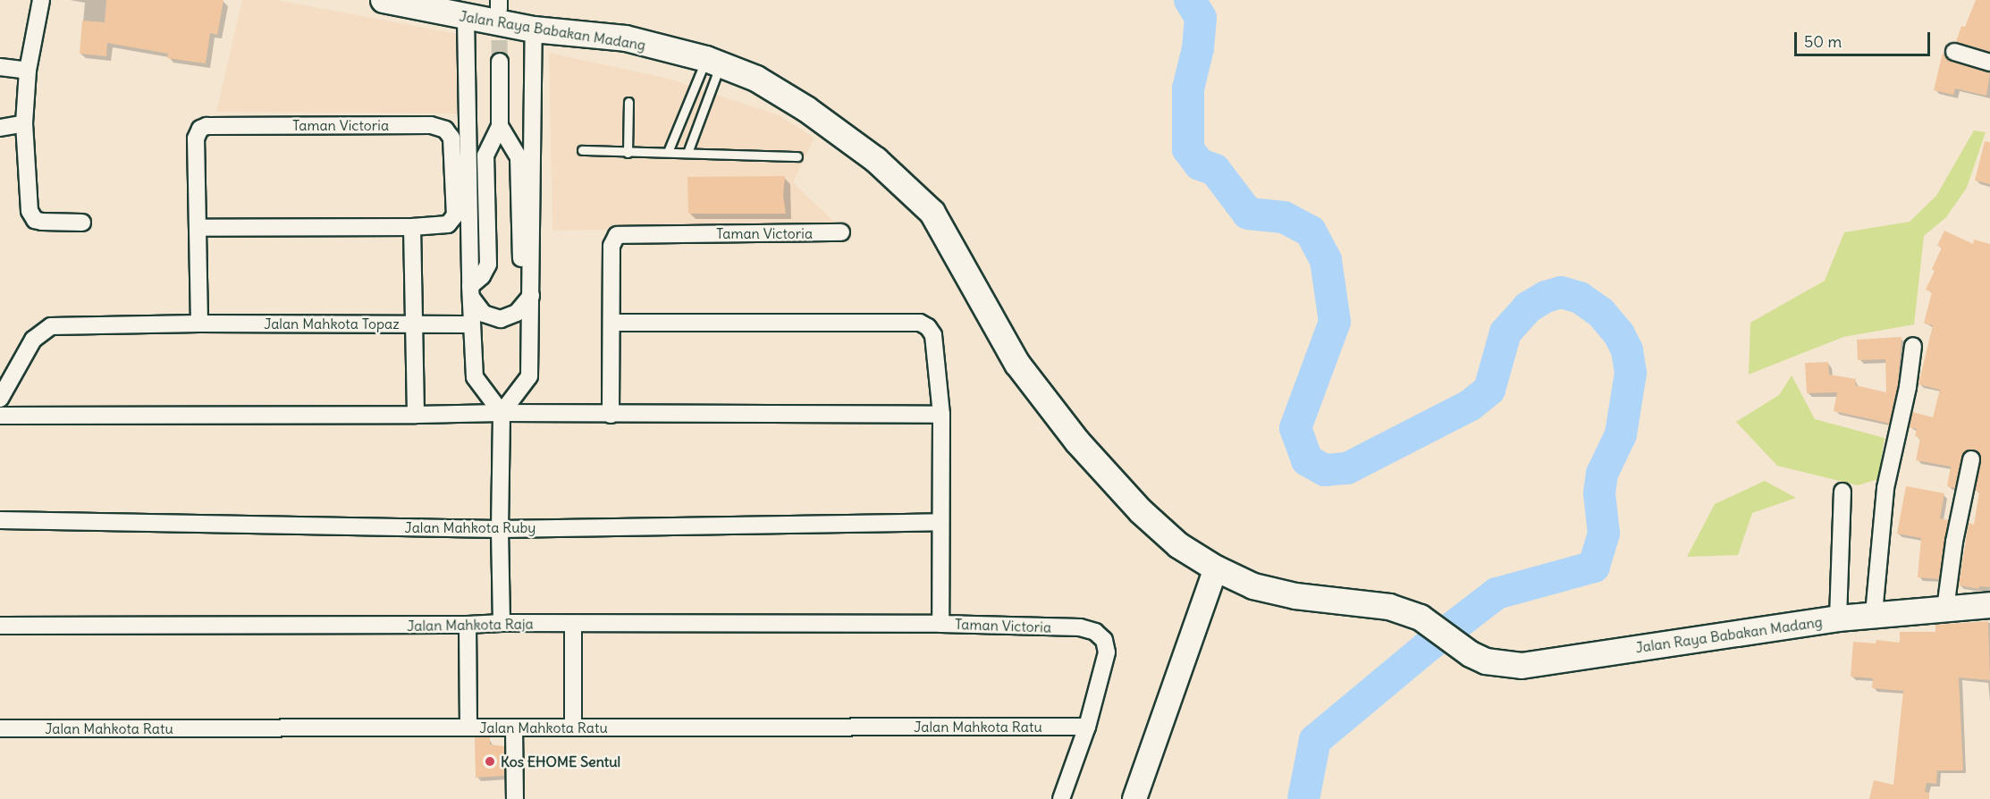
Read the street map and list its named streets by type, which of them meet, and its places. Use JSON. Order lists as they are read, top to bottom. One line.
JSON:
{"streets":{"main road":["Jalan Raya Babakan Madang"],"street":["Taman Victoria","Jalan Mahkota Topaz","Jalan Mahkota Ruby","Jalan Mahkota Raja","Jalan Mahkota Ratu"]},"crossings":[["Taman Victoria","Jalan Mahkota Topaz"],["Taman Victoria","Jalan Mahkota Ruby"],["Taman Victoria","Jalan Mahkota Raja"],["Taman Victoria","Jalan Mahkota Ratu"]],"places":["Kos EHOME Sentul"],"scale_bar":"50 m"}
